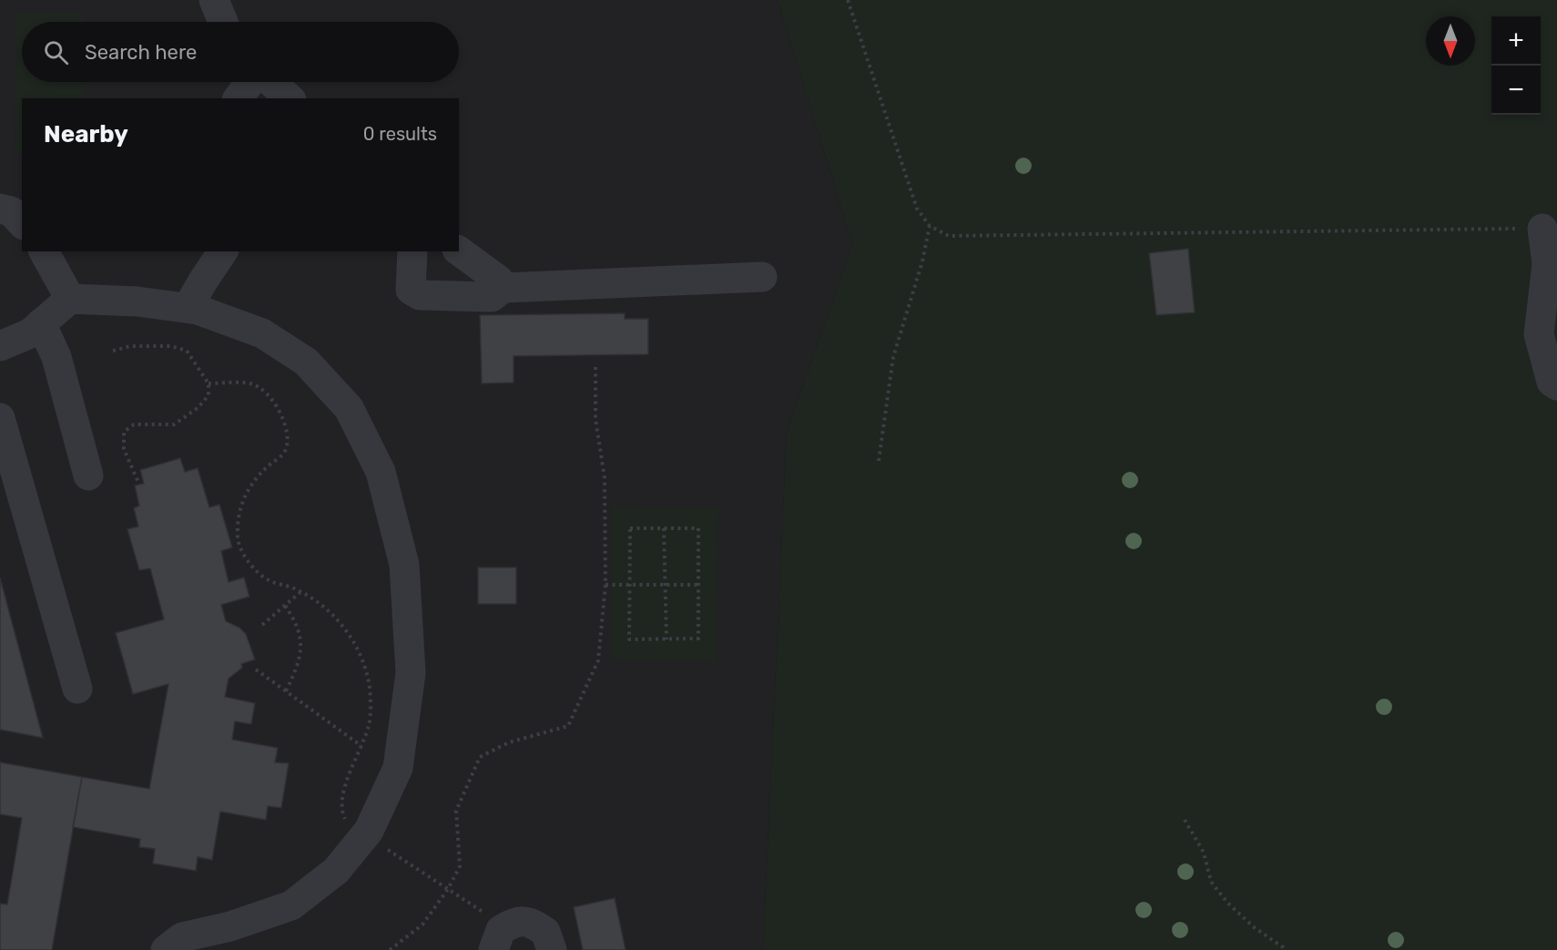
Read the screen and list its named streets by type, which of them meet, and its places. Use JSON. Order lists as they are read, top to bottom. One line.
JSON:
{"north":"bottom","page":{"map_buttons":["+","−"],"search":"Search here","heading":["Nearby","0 results"]}}
